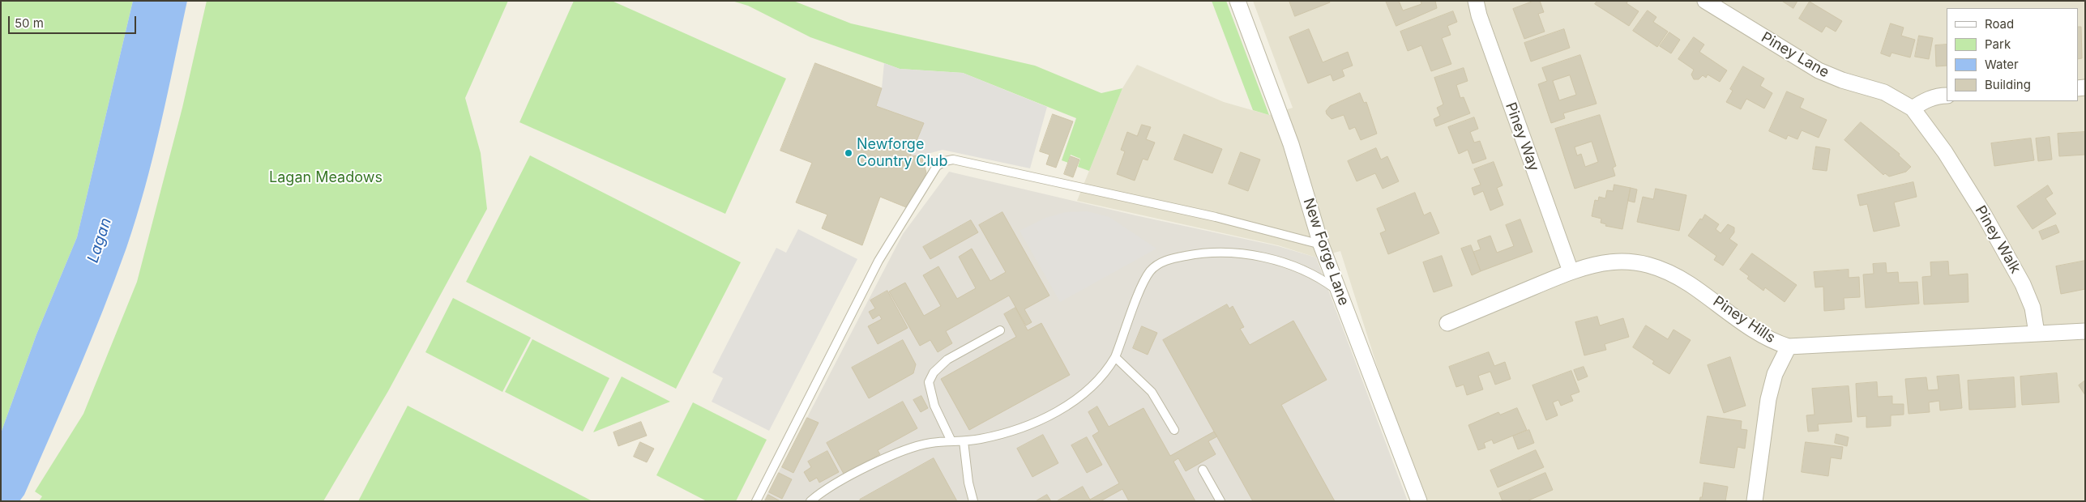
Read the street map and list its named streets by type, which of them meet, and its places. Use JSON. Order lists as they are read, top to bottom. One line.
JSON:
{"streets":{"street":["Piney Lane","Piney Way","Piney Walk","New Forge Lane","Piney Hills"]},"crossings":[["Piney Lane","Piney Walk"],["Piney Way","Piney Hills"],["Piney Walk","Piney Hills"]],"water":["Lagan"],"parks":["Lagan Meadows"],"places":["Newforge Country Club"],"legend":["Road","Park","Water","Building"],"scale_bar":"50 m"}
